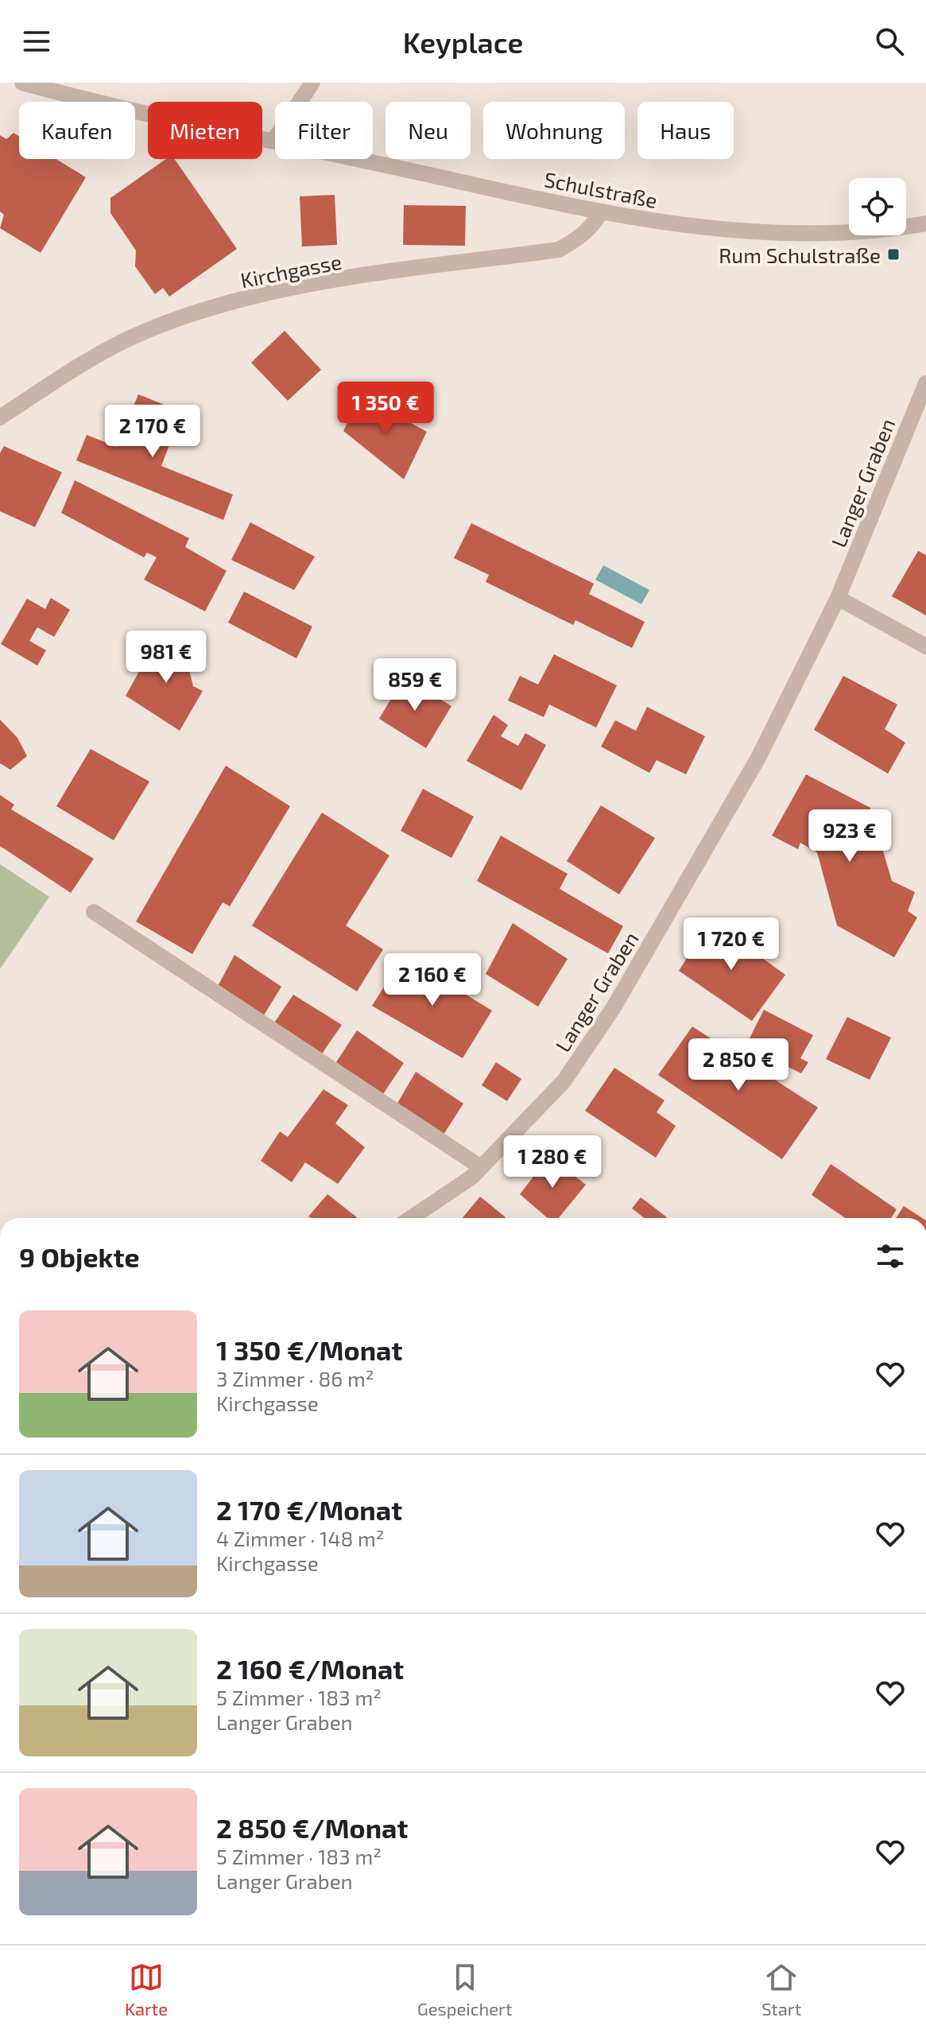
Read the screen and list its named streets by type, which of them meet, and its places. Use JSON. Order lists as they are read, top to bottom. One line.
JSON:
{"streets":{"street":["Schulstraße","Kirchgasse","Langer Graben"]},"crossings":[["Schulstraße","Kirchgasse"]],"places":{"transit":["Rum Schulstraße"]},"page":{"header":"Keyplace","chip":["Kaufen","Mieten","Filter","Neu","Wohnung","Haus"],"price":["1 350 €","2 170 €","981 €","859 €","923 €","1 720 €","2 160 €","2 850 €","1 280 €"],"heading":"9 Objekte","list":[{"name":"1 350 €/Monat","note":"3 Zimmer · 86 m² · Kirchgasse"},{"name":"2 170 €/Monat","note":"4 Zimmer · 148 m² · Kirchgasse"},{"name":"2 160 €/Monat","note":"5 Zimmer · 183 m² · Langer Graben"},{"name":"2 850 €/Monat","note":"5 Zimmer · 183 m² · Langer Graben"}],"tabs":["Karte","Gespeichert","Start"]}}
